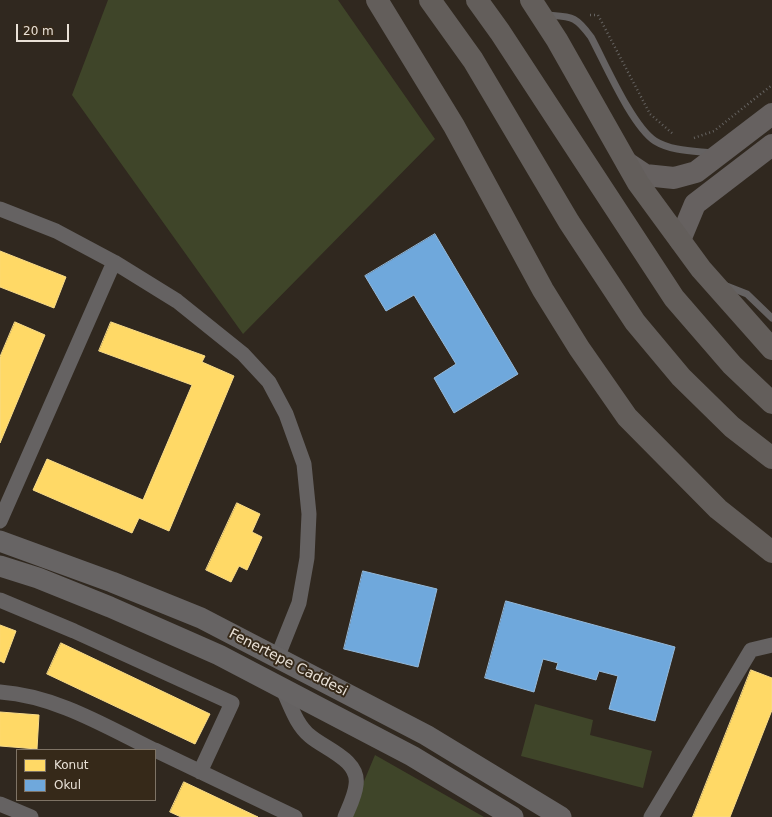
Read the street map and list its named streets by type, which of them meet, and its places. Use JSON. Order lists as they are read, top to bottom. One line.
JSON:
{"streets":{"street":["Fenertepe Caddesi"]},"legend":["Konut","Okul"],"scale_bar":"20 m"}
